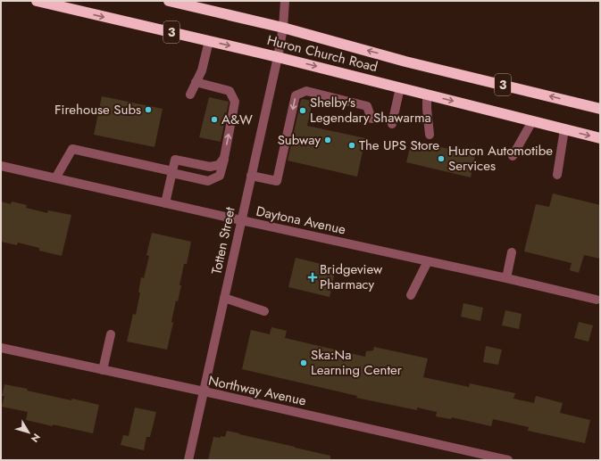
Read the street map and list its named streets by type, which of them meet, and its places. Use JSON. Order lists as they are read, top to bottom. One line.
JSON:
{"streets":{"highway":["3","Huron Church Road"],"street":["Daytona Avenue","Totten Street","Northway Avenue"]},"crossings":[["Huron Church Road","Totten Street"],["Daytona Avenue","Totten Street"],["Totten Street","Northway Avenue"]],"places":{"other":["Firehouse Subs","Shelby's Legendary Shawarma","A&W","Subway","The UPS Store","Huron Automotibe Services","Ska:Na Learning Center"],"health":["Bridgeview Pharmacy"]},"north":"bottom right"}
